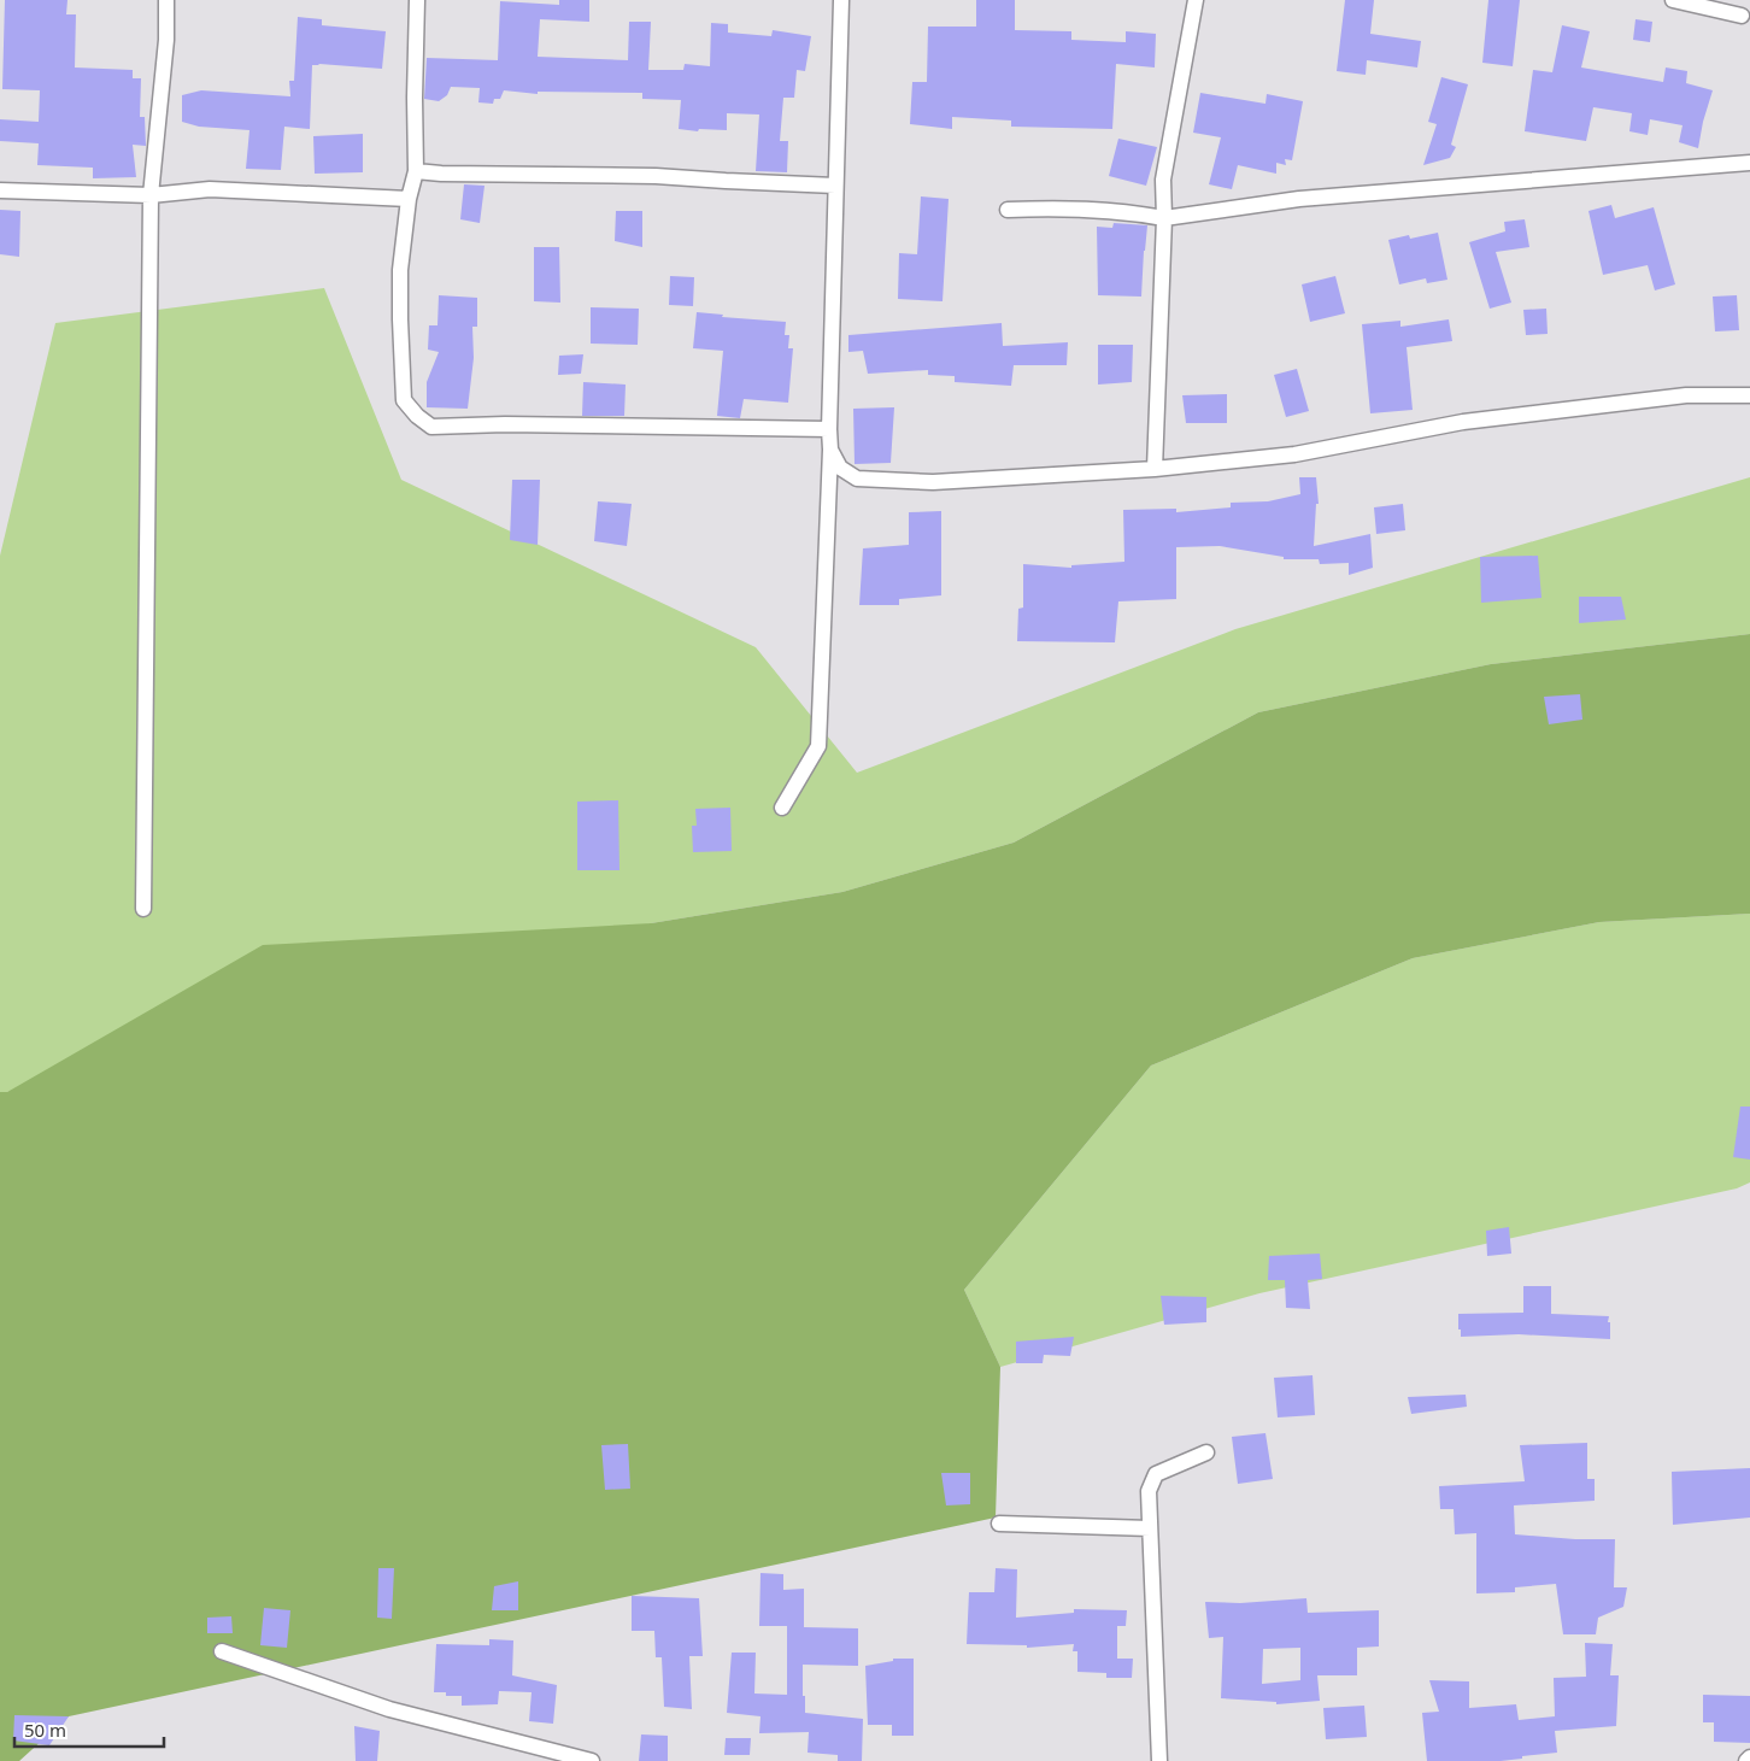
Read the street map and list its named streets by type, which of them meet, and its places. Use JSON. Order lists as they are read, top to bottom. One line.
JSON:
{"scale_bar":"50 m"}
